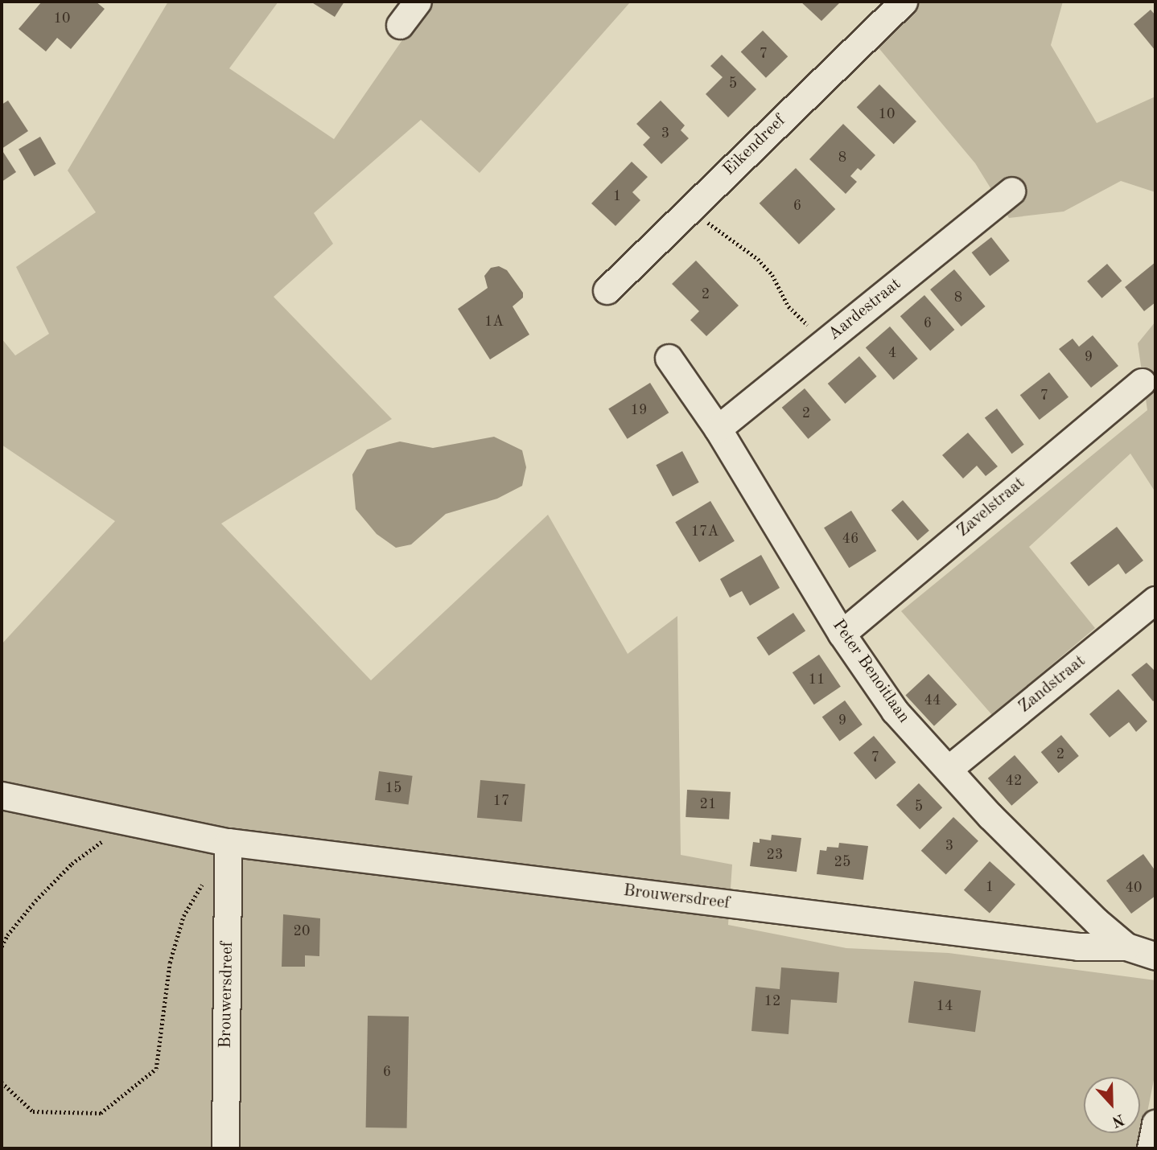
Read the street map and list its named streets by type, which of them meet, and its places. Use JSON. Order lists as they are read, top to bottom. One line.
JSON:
{"streets":{"street":["Eikendreef","Aardestraat","Zavelstraat","Peter Benoitlaan","Zandstraat","Brouwersdreef"]},"crossings":[["Aardestraat","Peter Benoitlaan"],["Zavelstraat","Peter Benoitlaan"],["Peter Benoitlaan","Zandstraat"],["Peter Benoitlaan","Brouwersdreef"]],"house_numbers":["10","7","5","10","3","8","1","6","2","8","1A","6","4","9","7","19","2","17A","46","11","44","9","2","7","42","15","17","21","5","3","23","25","1","40","20","12","14","6"],"north":"bottom"}
